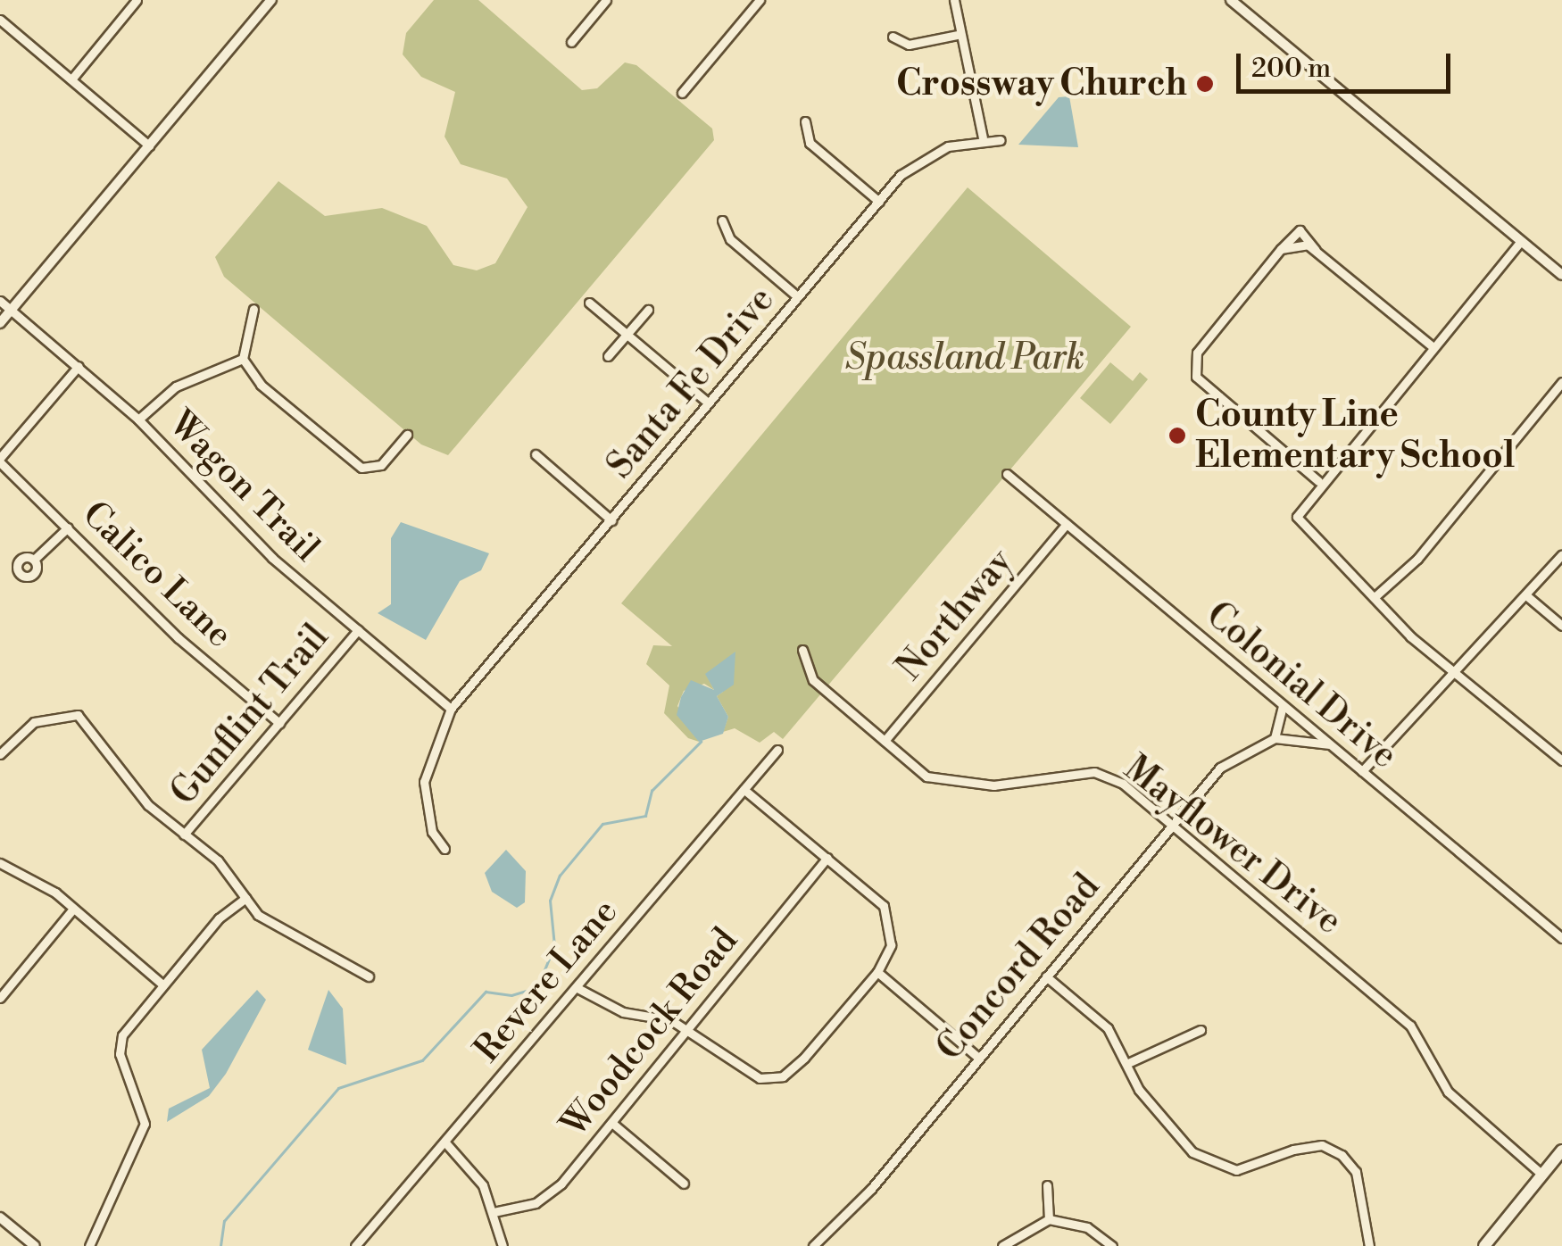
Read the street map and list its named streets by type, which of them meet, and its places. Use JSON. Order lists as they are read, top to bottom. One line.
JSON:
{"streets":{"street":["Santa Fe Drive","Wagon Trail","Calico Lane","Northway","Colonial Drive","Gunflint Trail","Mayflower Drive","Concord Road","Revere Lane","Woodcock Road"]},"crossings":[["Santa Fe Drive","Wagon Trail"],["Wagon Trail","Gunflint Trail"],["Calico Lane","Gunflint Trail"],["Northway","Colonial Drive"],["Northway","Mayflower Drive"],["Mayflower Drive","Concord Road"]],"parks":["Spassland Park"],"places":["Crossway Church","County Line Elementary School"],"scale_bar":"200 m"}
